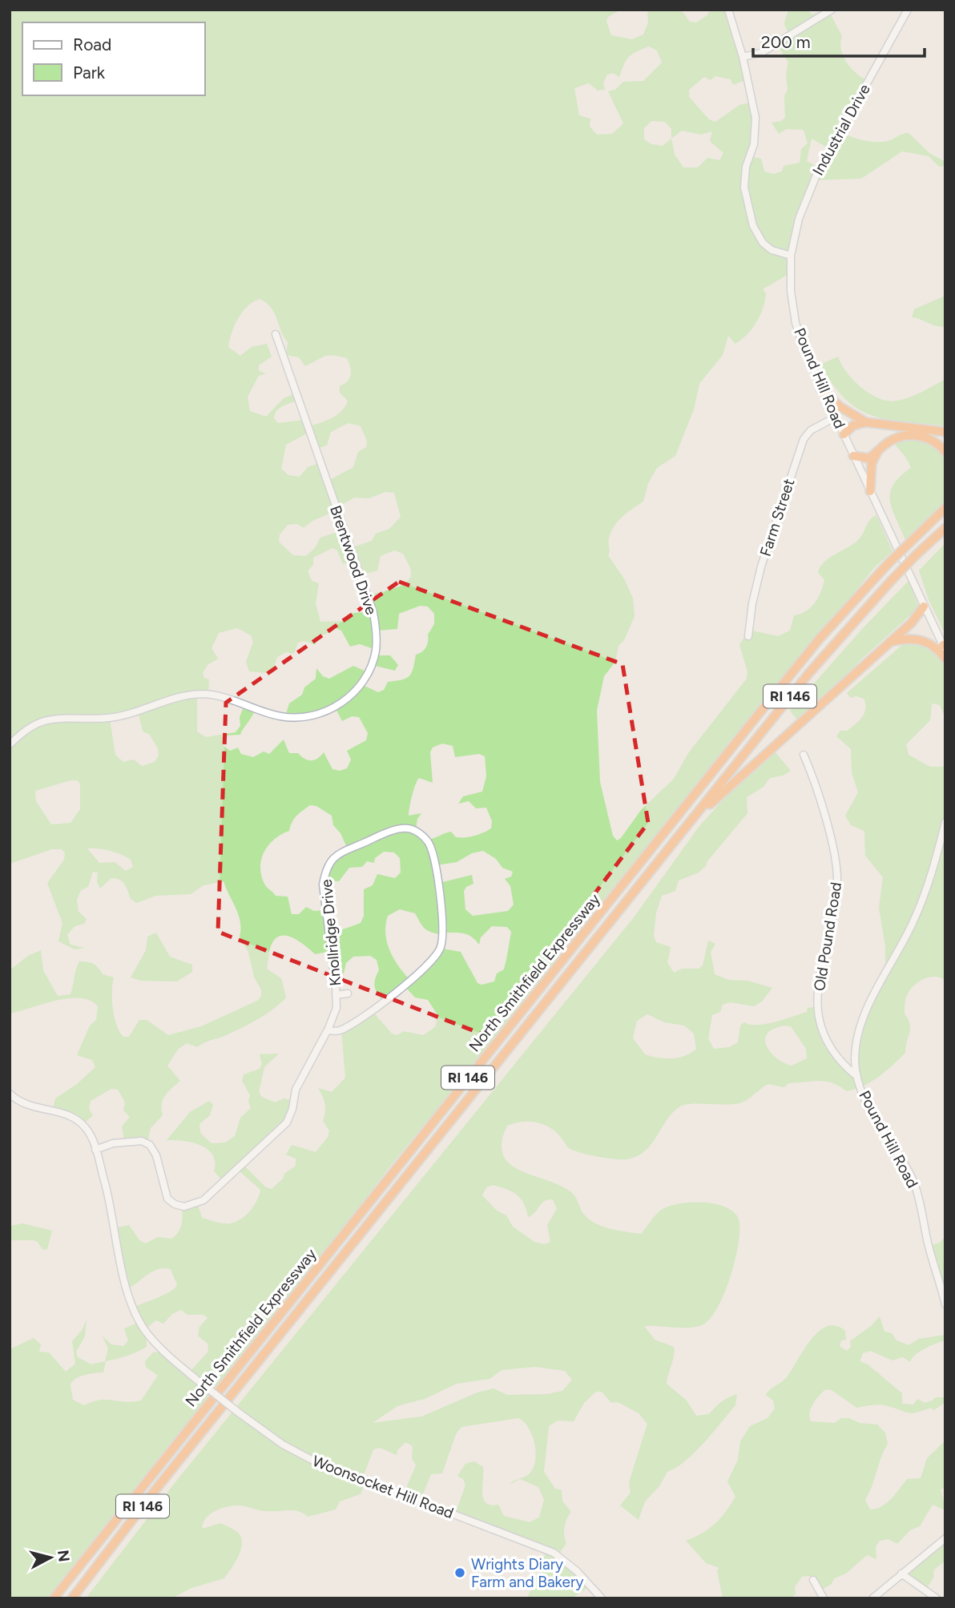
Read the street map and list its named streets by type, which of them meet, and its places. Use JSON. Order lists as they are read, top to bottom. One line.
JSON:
{"streets":{"highway":["RI 146","North Smithfield Expressway"],"street":["Industrial Drive","Pound Hill Road","Farm Street","Brentwood Drive","Knollridge Drive","Old Pound Road","Woonsocket Hill Road"]},"crossings":[["Industrial Drive","Pound Hill Road"],["Pound Hill Road","Farm Street"],["Pound Hill Road","Old Pound Road"],["Knollridge Drive","Woonsocket Hill Road"]],"places":["Wrights Diary Farm and Bakery"],"legend":["Road","Park"],"scale_bar":"200 m","north":"right"}
